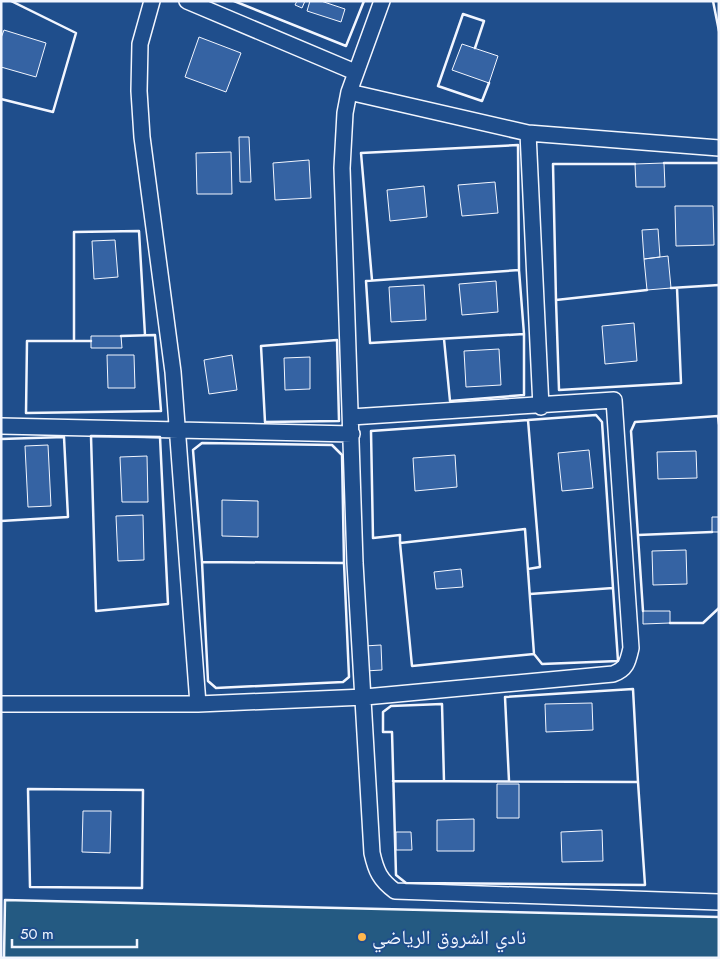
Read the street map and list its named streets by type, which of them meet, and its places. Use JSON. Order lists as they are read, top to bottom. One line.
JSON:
{"places":["نادي الشروق الرياضي"],"scale_bar":"50 m"}
